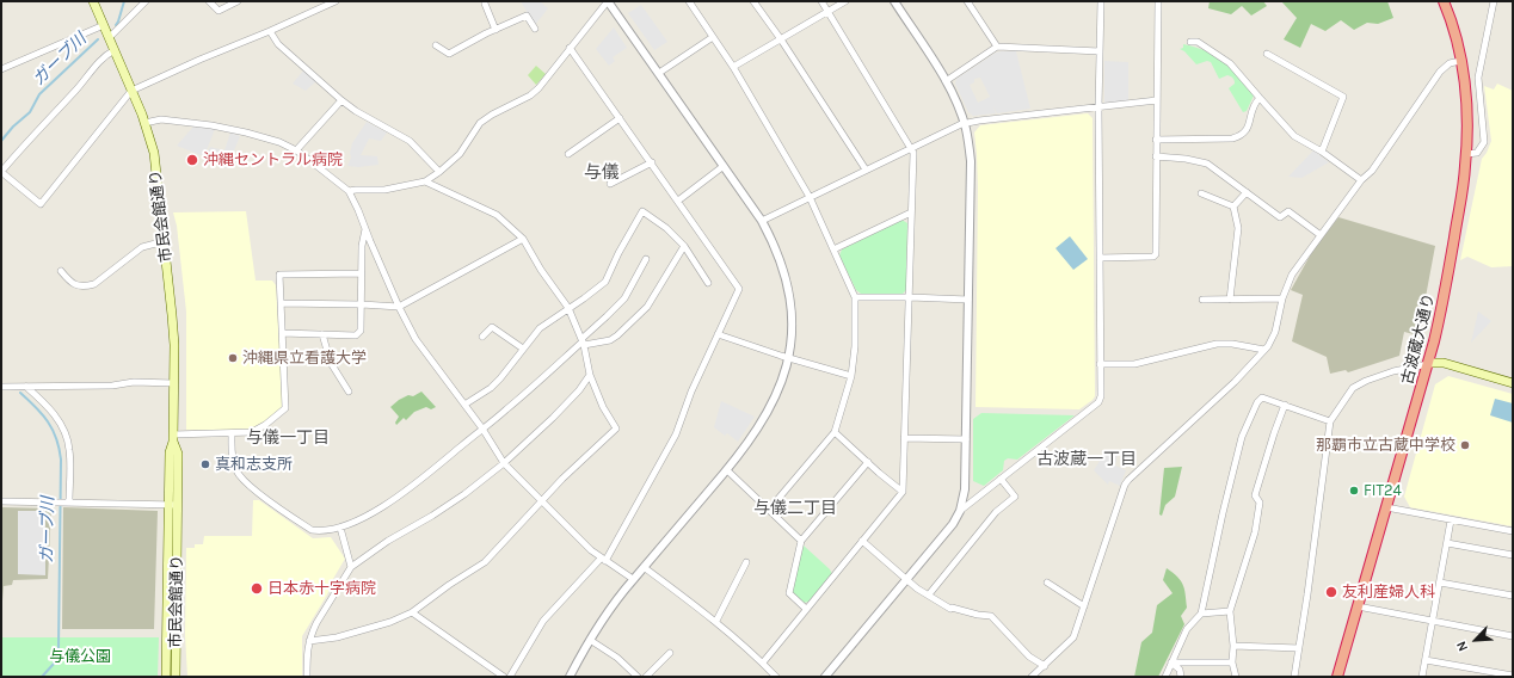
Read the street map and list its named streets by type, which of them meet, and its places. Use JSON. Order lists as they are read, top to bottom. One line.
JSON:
{"streets":{"highway":["古波蔵大通り"],"main road":["市民会館通り"]},"districts":["与儀","与儀一丁目","古波蔵一丁目","与儀二丁目"],"water":["ガーブ川"],"parks":["与儀公園"],"places":["沖縄セントラル病院","沖縄県立看護大学","那覇市立古蔵中学校","真和志支所","FIT24","日本赤十字病院","友利産婦人科"],"north":"bottom left"}
